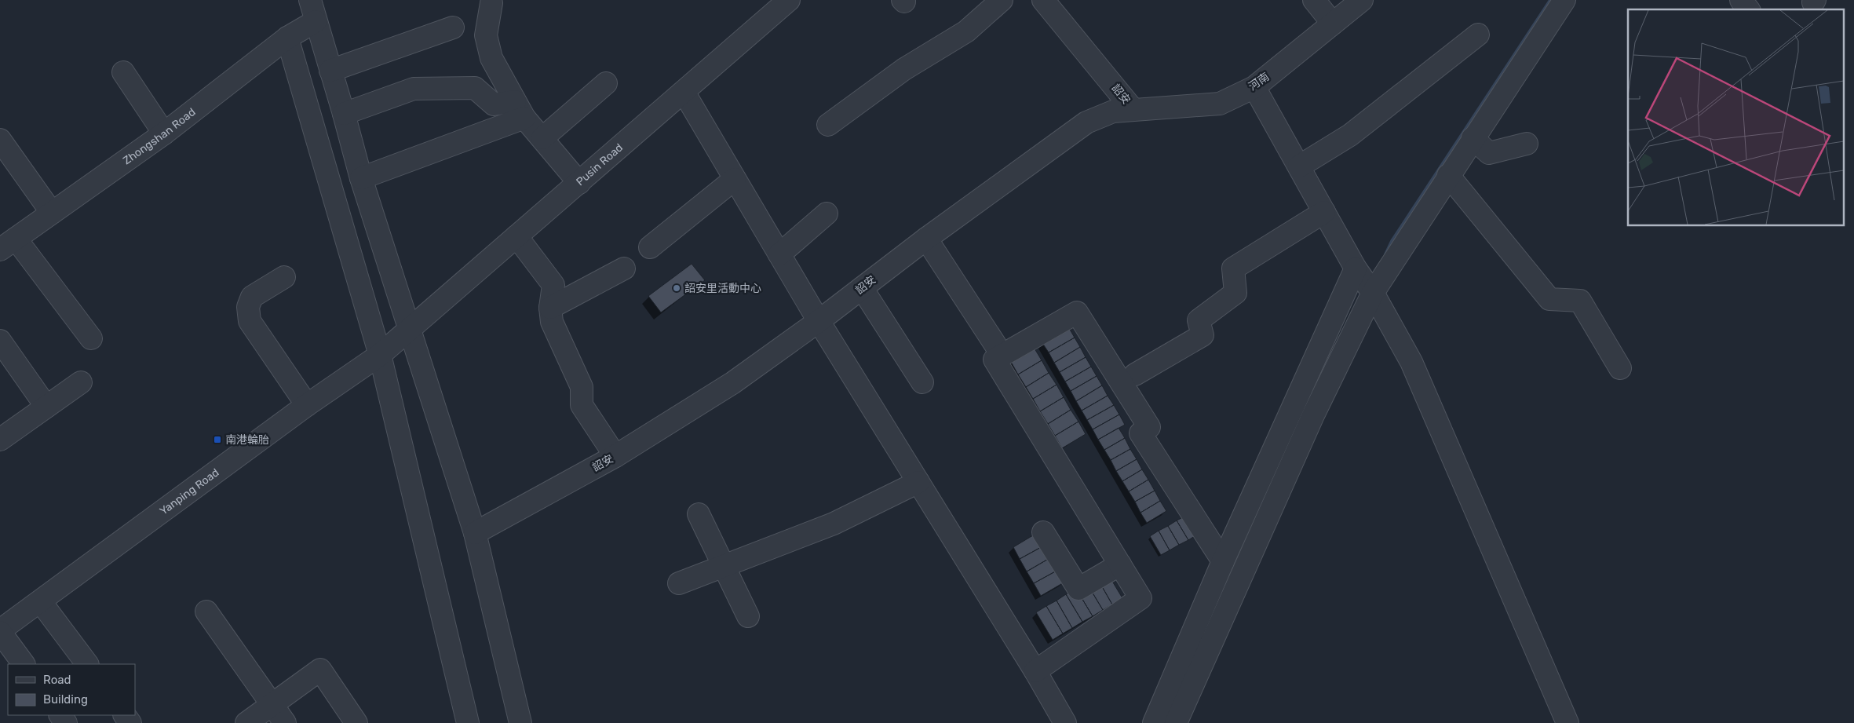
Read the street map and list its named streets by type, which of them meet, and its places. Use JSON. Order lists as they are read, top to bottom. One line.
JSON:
{"streets":{"street":["河南","詔安","Zhongshan Road","Pusin Road","Yanping Road"]},"crossings":[["河南","詔安"],["Pusin Road","Yanping Road"]],"places":{"other":["詔安里活動中心"],"transit":["南港輪胎"]},"legend":["Road","Building"]}
